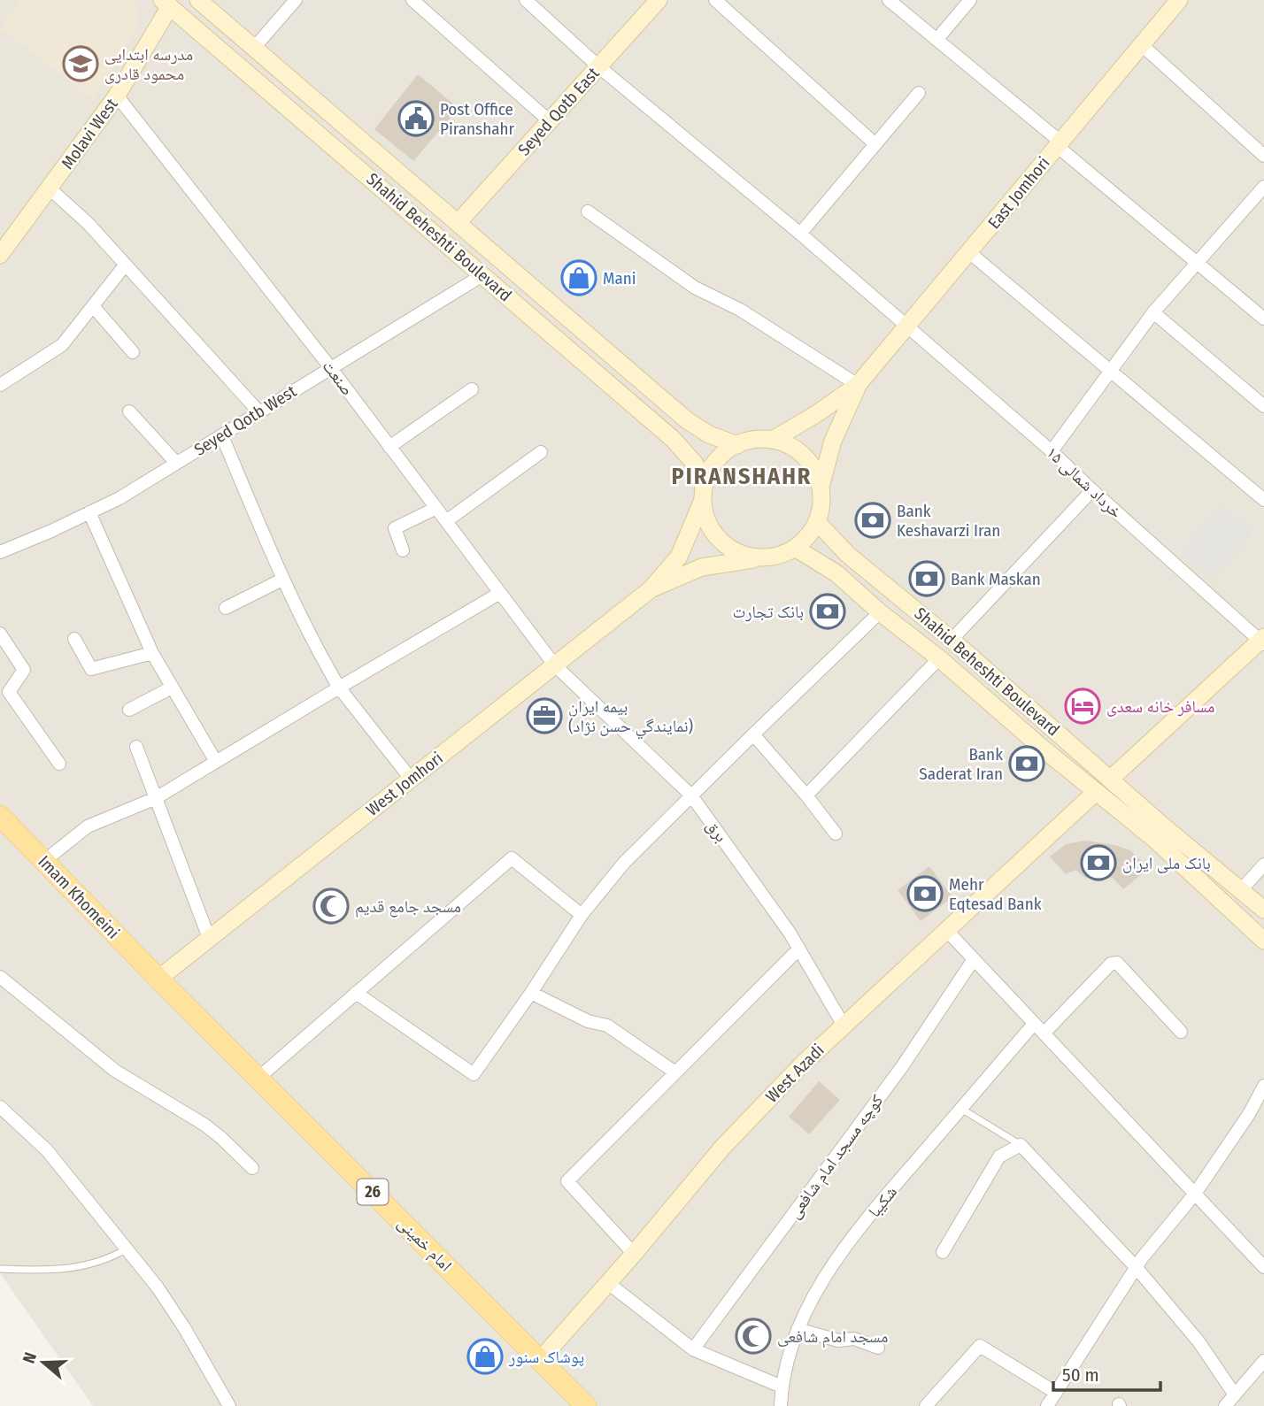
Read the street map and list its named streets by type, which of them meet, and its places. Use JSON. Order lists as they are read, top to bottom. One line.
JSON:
{"streets":{"main road":["Imam Khomeini","26","امام خمینی"],"street":["Seyed Qotb East","Molavi West","East Jomhori","Shahid Beheshti Boulevard","صنعت","Seyed Qotb West","۱۵ خرداد شمالی","West Jomhori","برق","West Azadi","کوچه مسجد امام شافعی","شکیبا"]},"crossings":[["Seyed Qotb East","Shahid Beheshti Boulevard"],["Seyed Qotb East","۱۵ خرداد شمالی"],["Molavi West","Shahid Beheshti Boulevard"],["Molavi West","صنعت"],["East Jomhori","۱۵ خرداد شمالی"],["Shahid Beheshti Boulevard","Seyed Qotb West"],["Shahid Beheshti Boulevard","West Azadi"],["صنعت","Seyed Qotb West"],["صنعت","West Jomhori"],["صنعت","برق"],["West Jomhori","برق"],["West Jomhori","Imam Khomeini"],["West Jomhori","امام خمینی"],["برق","West Azadi"],["Imam Khomeini","امام خمینی"],["West Azadi","امام خمینی"]],"districts":["PIRANSHAHR"],"places":{"school or university":["مدرسه ابتدایى محمود قادرى"],"public building":["Post Office Piranshahr"],"shop":["Mani","پوشاک سنور"],"bank":["Bank Keshavarzi Iran","Bank Maskan","بانک تجارت","Bank Saderat Iran","بانک ملی ایران","Mehr Eqtesad Bank"],"hotel":["مسافر خانه سعدی"],"office":["بيمه ايران (نمايندگي حسن نژاد)"],"mosque":["مسجد جامع قدیم","مسجد امام شافعی"]},"scale_bar":"50 m","north":"left"}
